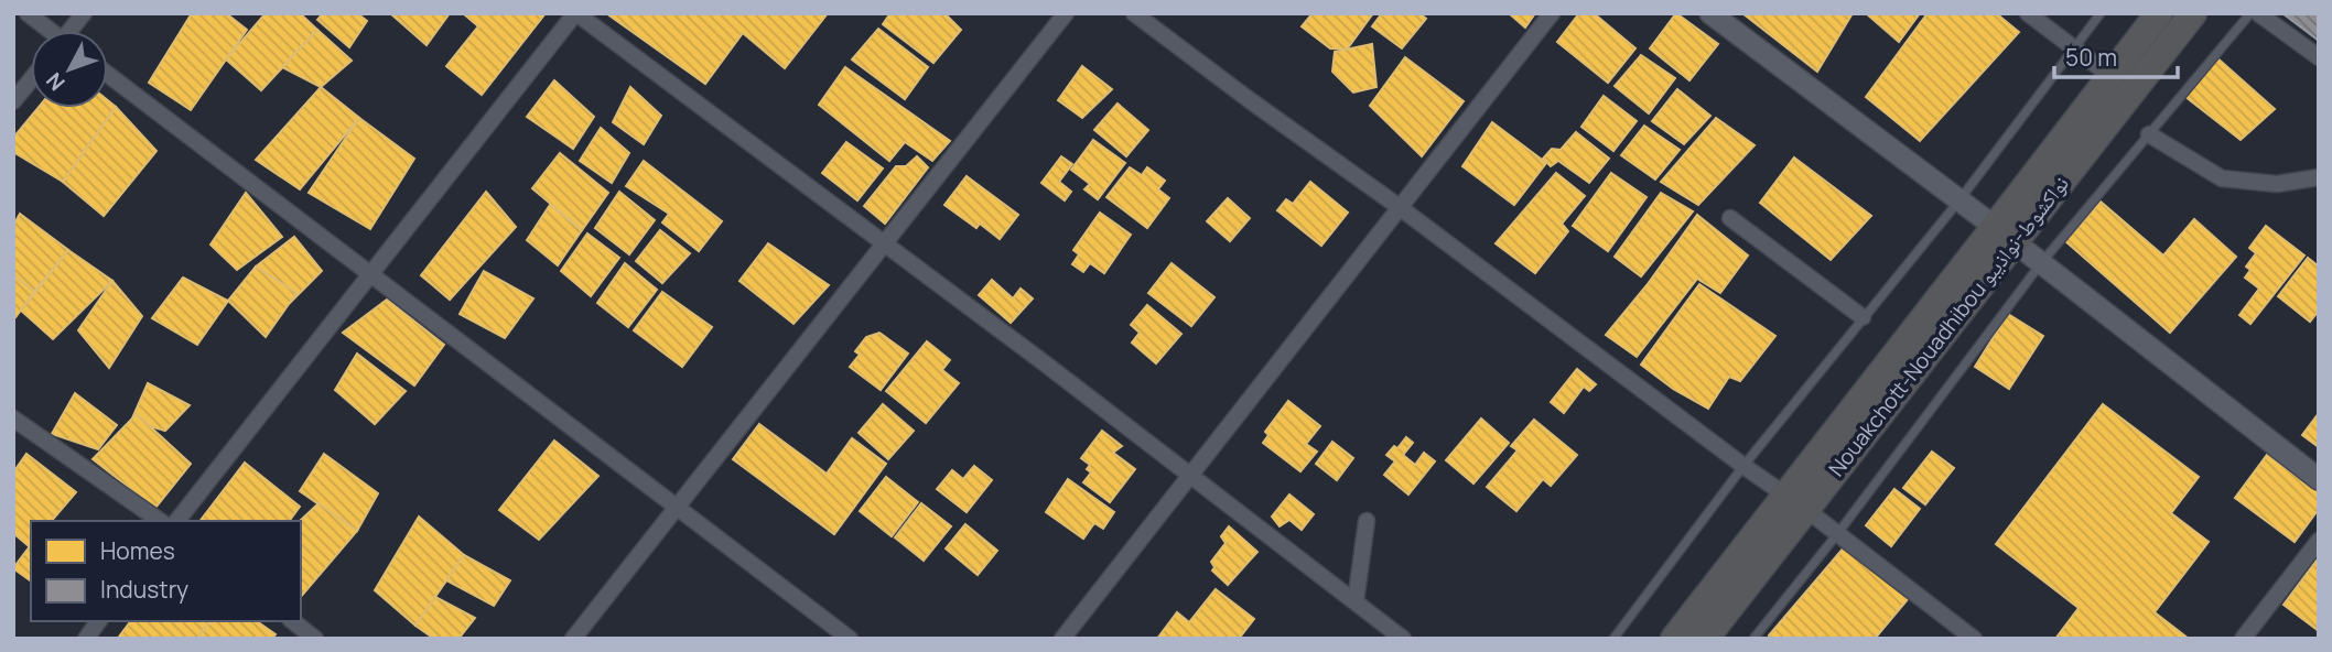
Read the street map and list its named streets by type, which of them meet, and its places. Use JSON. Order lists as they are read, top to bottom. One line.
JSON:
{"streets":{"highway":["Nouakchott-Nouadhibou نواكشوط-نواذيبو"]},"legend":["Homes","Industry"],"scale_bar":"50 m","north":"bottom left"}
